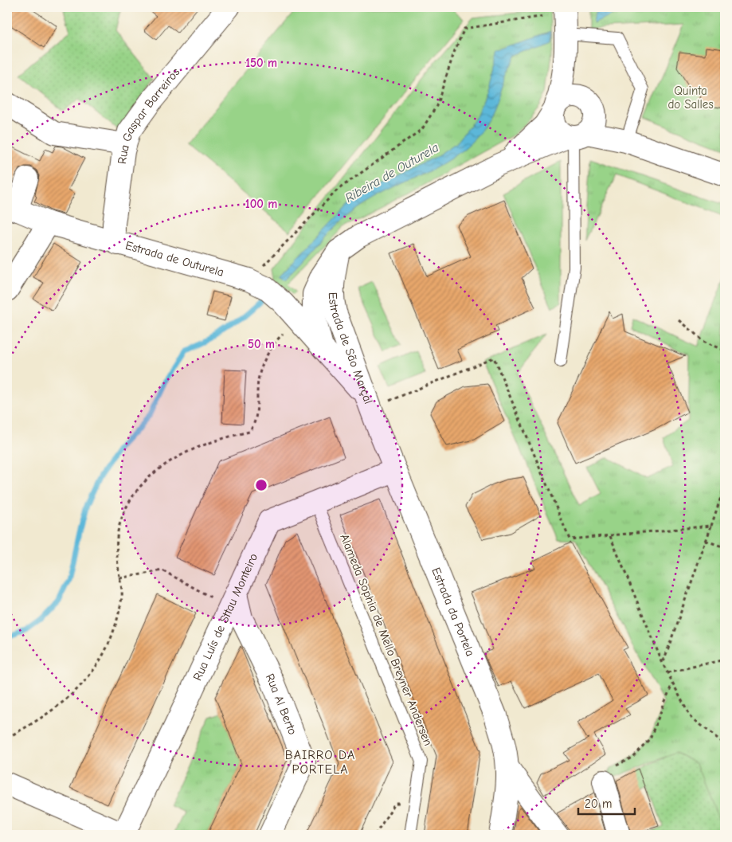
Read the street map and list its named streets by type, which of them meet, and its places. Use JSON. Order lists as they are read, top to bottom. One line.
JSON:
{"streets":{"street":["Rua Gaspar Barreiros","Estrada de Outurela","Estrada de São Marçal","Estrada da Portela","Rua Luís de Sttau Monteiro","Rua Al Berto"],"lane":["Alameda Sophia de Mello Breyner Andersen"]},"crossings":[["Rua Gaspar Barreiros","Estrada de Outurela"],["Estrada de Outurela","Estrada de São Marçal"],["Estrada de São Marçal","Estrada da Portela"],["Estrada da Portela","Rua Luís de Sttau Monteiro"],["Rua Luís de Sttau Monteiro","Alameda Sophia de Mello Breyner Andersen"],["Rua Luís de Sttau Monteiro","Rua Al Berto"]],"districts":["BAIRRO DA PORTELA"],"water":["Ribeira de Outurela"],"parks":["Quinta do Salles"],"scale_bar":"20 m","rings":["150 m","100 m","50 m"]}
